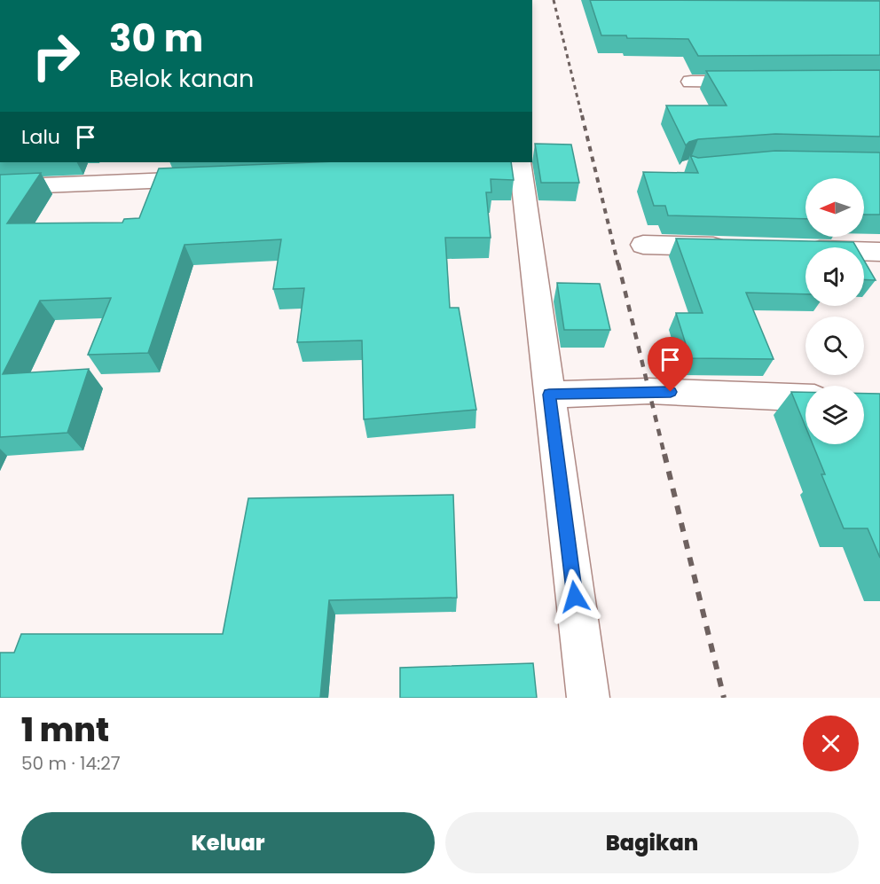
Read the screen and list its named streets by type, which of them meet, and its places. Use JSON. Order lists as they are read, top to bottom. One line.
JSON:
{"north":"left","page":{"turn":["30 m","Belok kanan"],"then":"Lalu","heading":["1 mnt","50 m · 14:27"],"buttons":["Keluar","Bagikan"]}}
